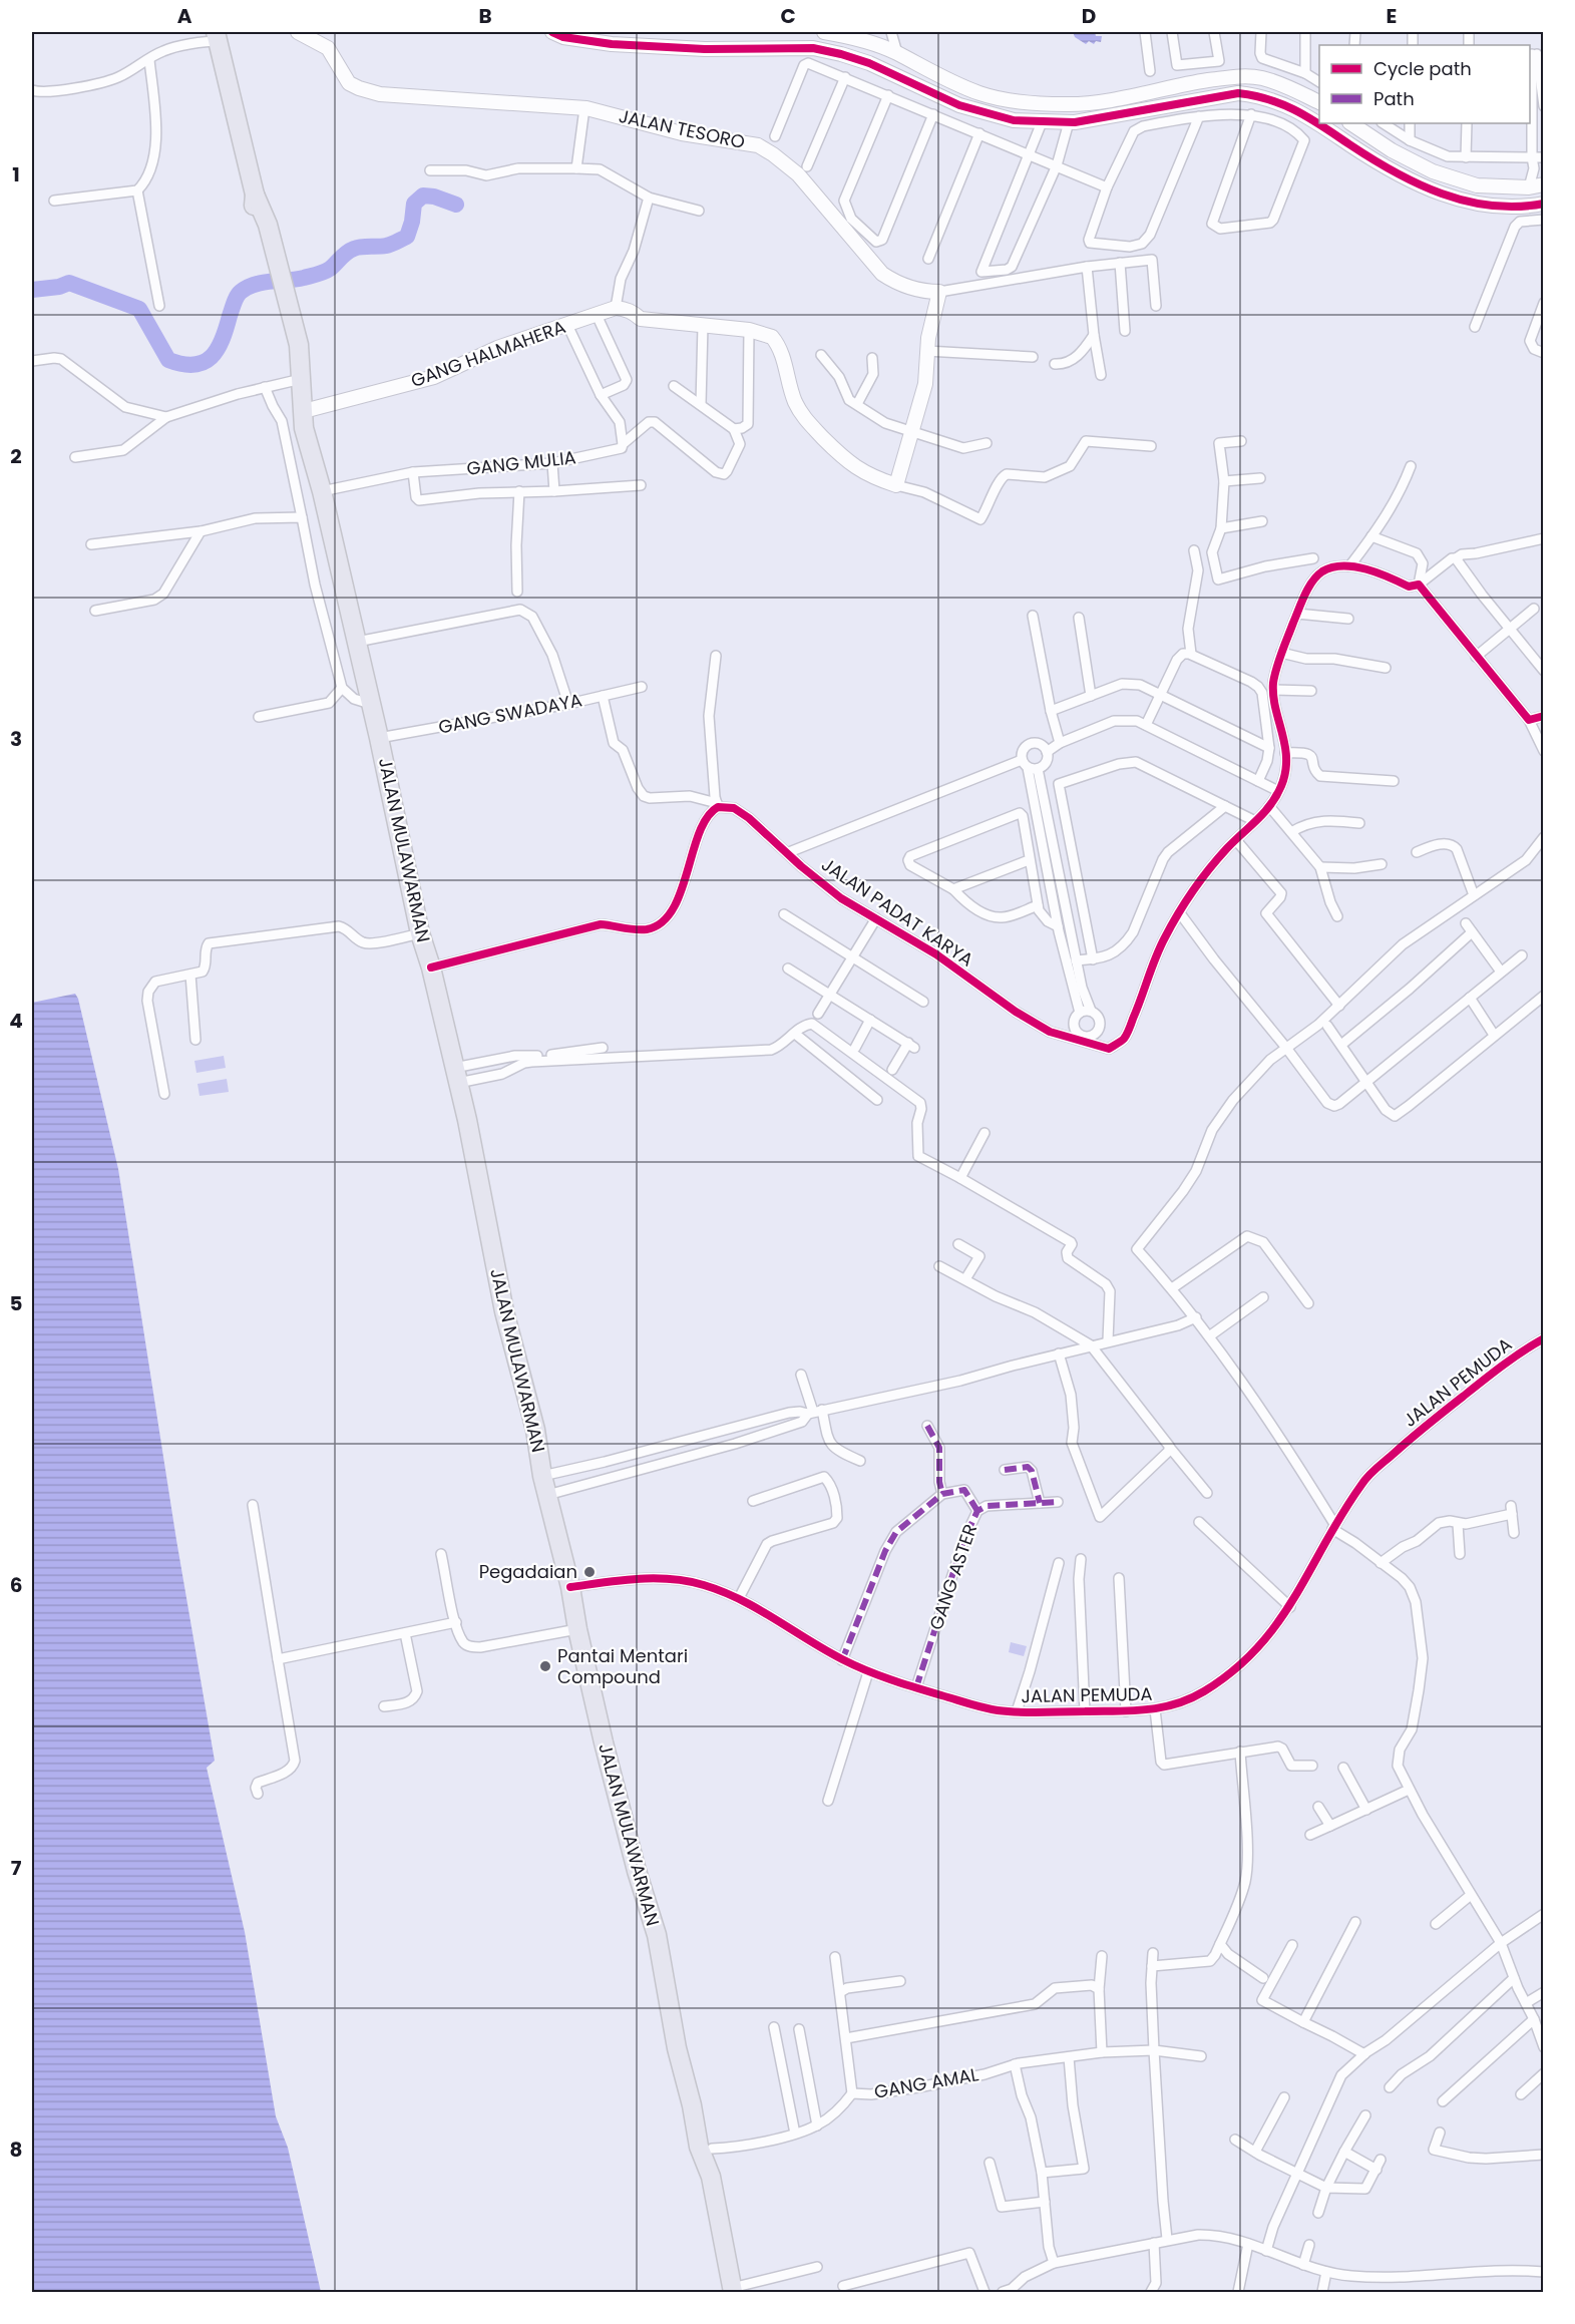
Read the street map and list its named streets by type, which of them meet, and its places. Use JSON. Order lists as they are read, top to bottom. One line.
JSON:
{"streets":{"highway":["JALAN MULAWARMAN"],"street":["JALAN TESORO","GANG HALMAHERA","GANG MULIA","GANG SWADAYA","JALAN PADAT KARYA","JALAN PEMUDA","GANG ASTER","GANG AMAL"]},"crossings":[["GANG HALMAHERA","JALAN MULAWARMAN"],["GANG MULIA","JALAN MULAWARMAN"],["GANG SWADAYA","JALAN MULAWARMAN"],["GANG SWADAYA","JALAN PADAT KARYA"],["JALAN MULAWARMAN","JALAN PEMUDA"],["JALAN PEMUDA","GANG ASTER"]],"places":["Pegadaian","Pantai Mentari Compound"],"legend":["Cycle path","Path"],"grid":{"columns":["A","B","C","D","E"],"rows":["1","2","3","4","5","6","7","8"]}}
